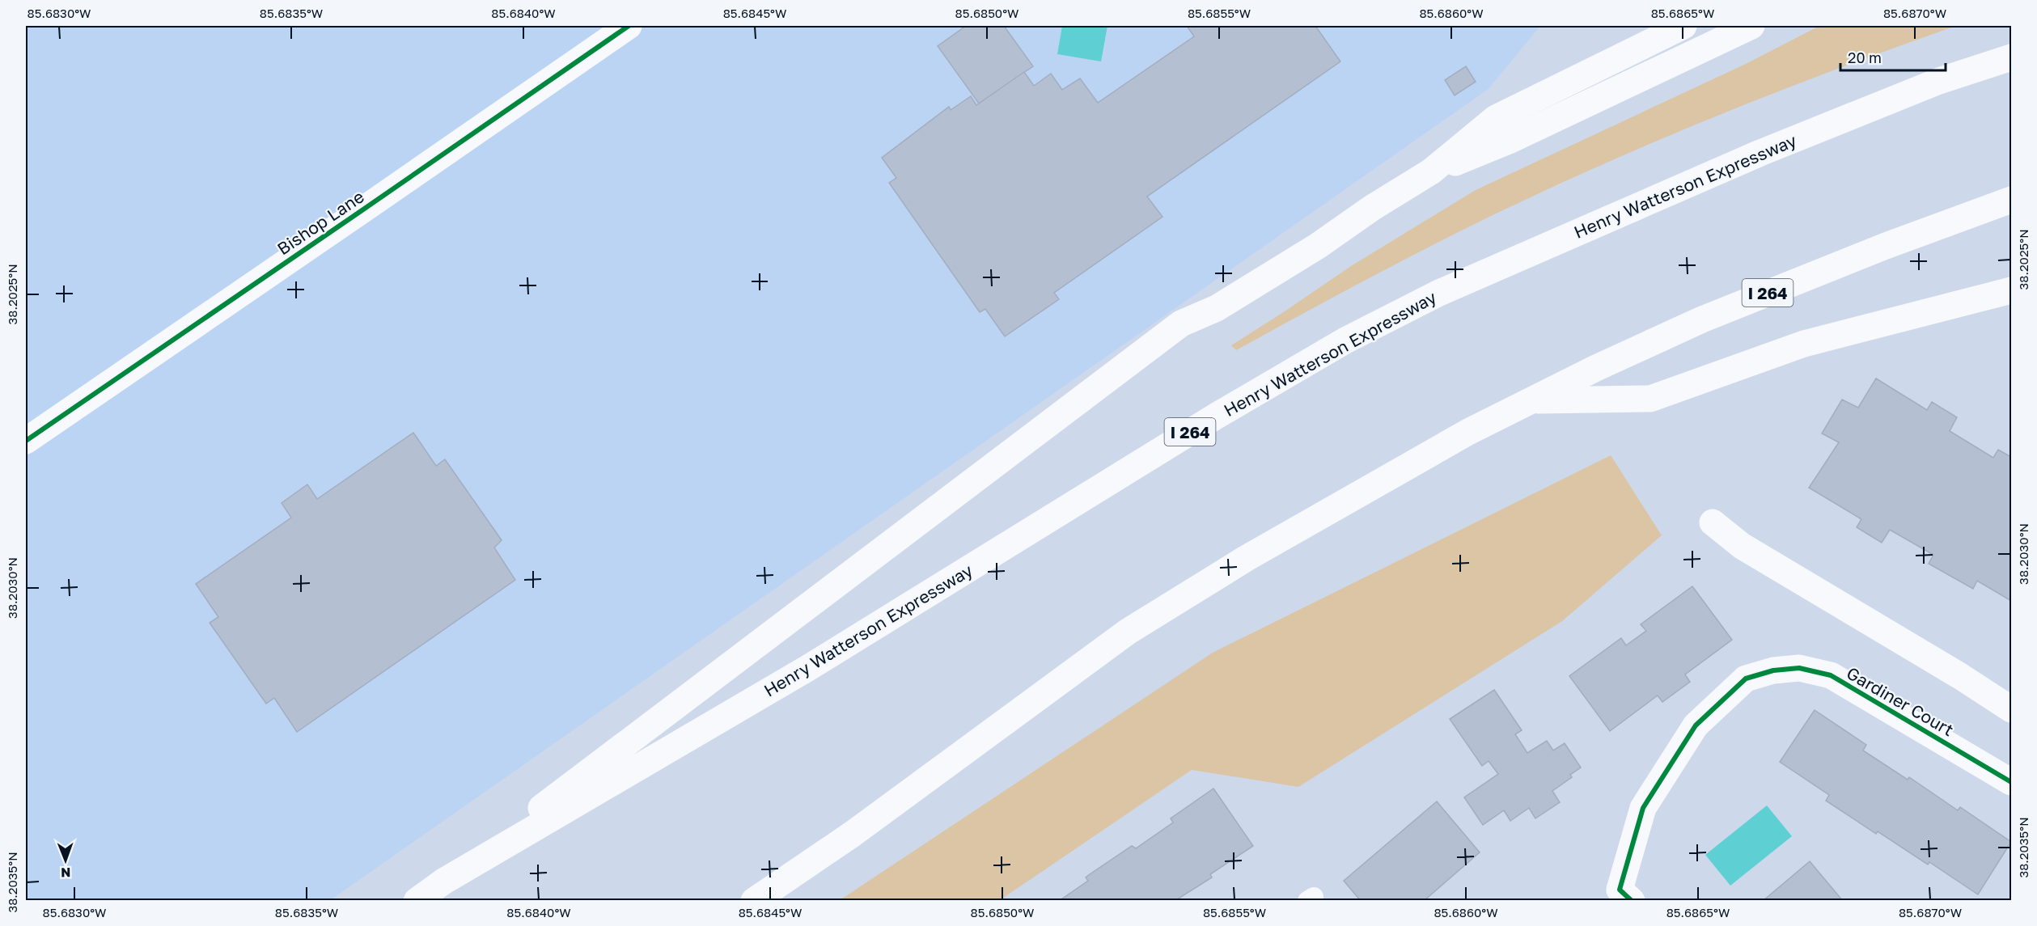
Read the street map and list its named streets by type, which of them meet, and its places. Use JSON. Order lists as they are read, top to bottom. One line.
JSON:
{"streets":{"main road":["Henry Watterson Expressway","Bishop Lane","I 264","Gardiner Court"]},"scale_bar":"20 m","north":"bottom","coordinates":["85.6830°W","85.6835°W","85.6840°W","85.6845°W","85.6850°W","85.6855°W","85.6860°W","85.6865°W","85.6870°W","38.2025°N","38.2030°N","38.2035°N"]}
